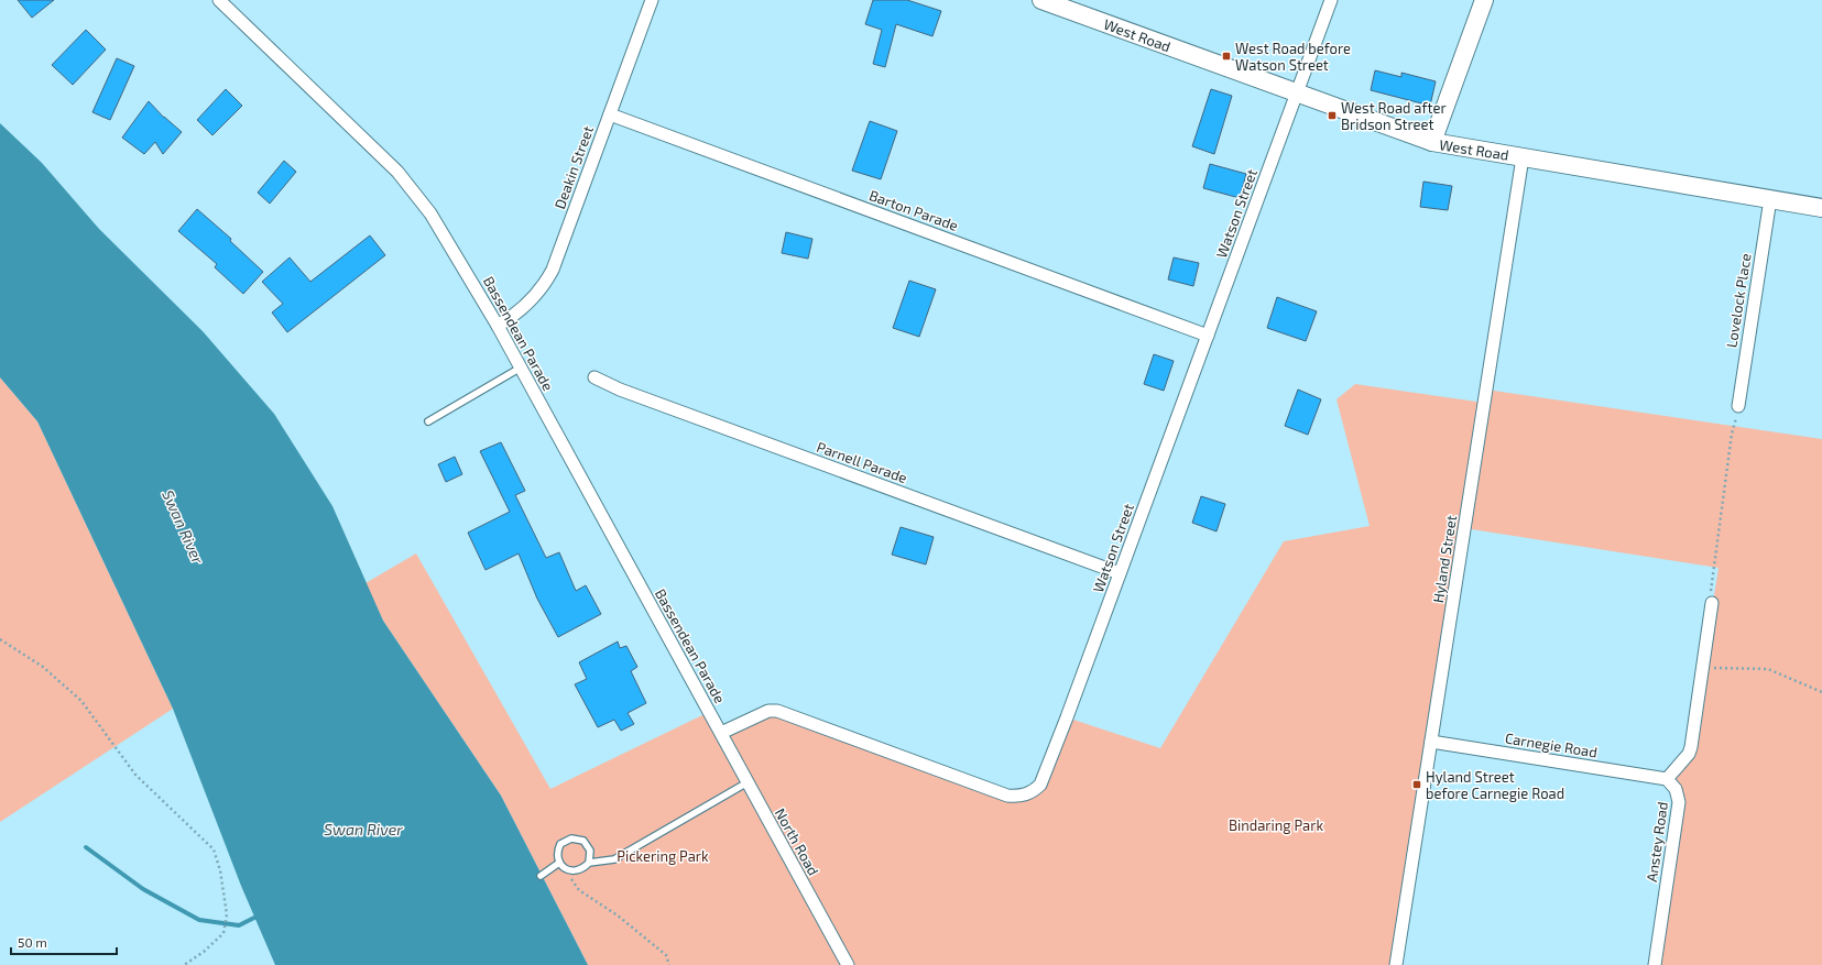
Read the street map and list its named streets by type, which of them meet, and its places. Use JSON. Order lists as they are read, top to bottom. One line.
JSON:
{"streets":{"street":["West Road","Deakin Street","Barton Parade","Watson Street","Lovelock Place","Bassendean Parade","Parnell Parade","Hyland Street","Carnegie Road","North Road","Anstey Road"]},"crossings":[["West Road","Watson Street"],["West Road","Lovelock Place"],["West Road","Hyland Street"],["Deakin Street","Barton Parade"],["Deakin Street","Bassendean Parade"],["Barton Parade","Watson Street"],["Watson Street","Bassendean Parade"],["Watson Street","Parnell Parade"],["Watson Street","North Road"],["Bassendean Parade","North Road"],["Hyland Street","Carnegie Road"],["Carnegie Road","Anstey Road"]],"water":["Swan River"],"parks":["Bindaring Park","Pickering Park"],"places":{"transit":["West Road before Watson Street","West Road after Bridson Street","Hyland Street before Carnegie Road"]},"scale_bar":"50 m"}
